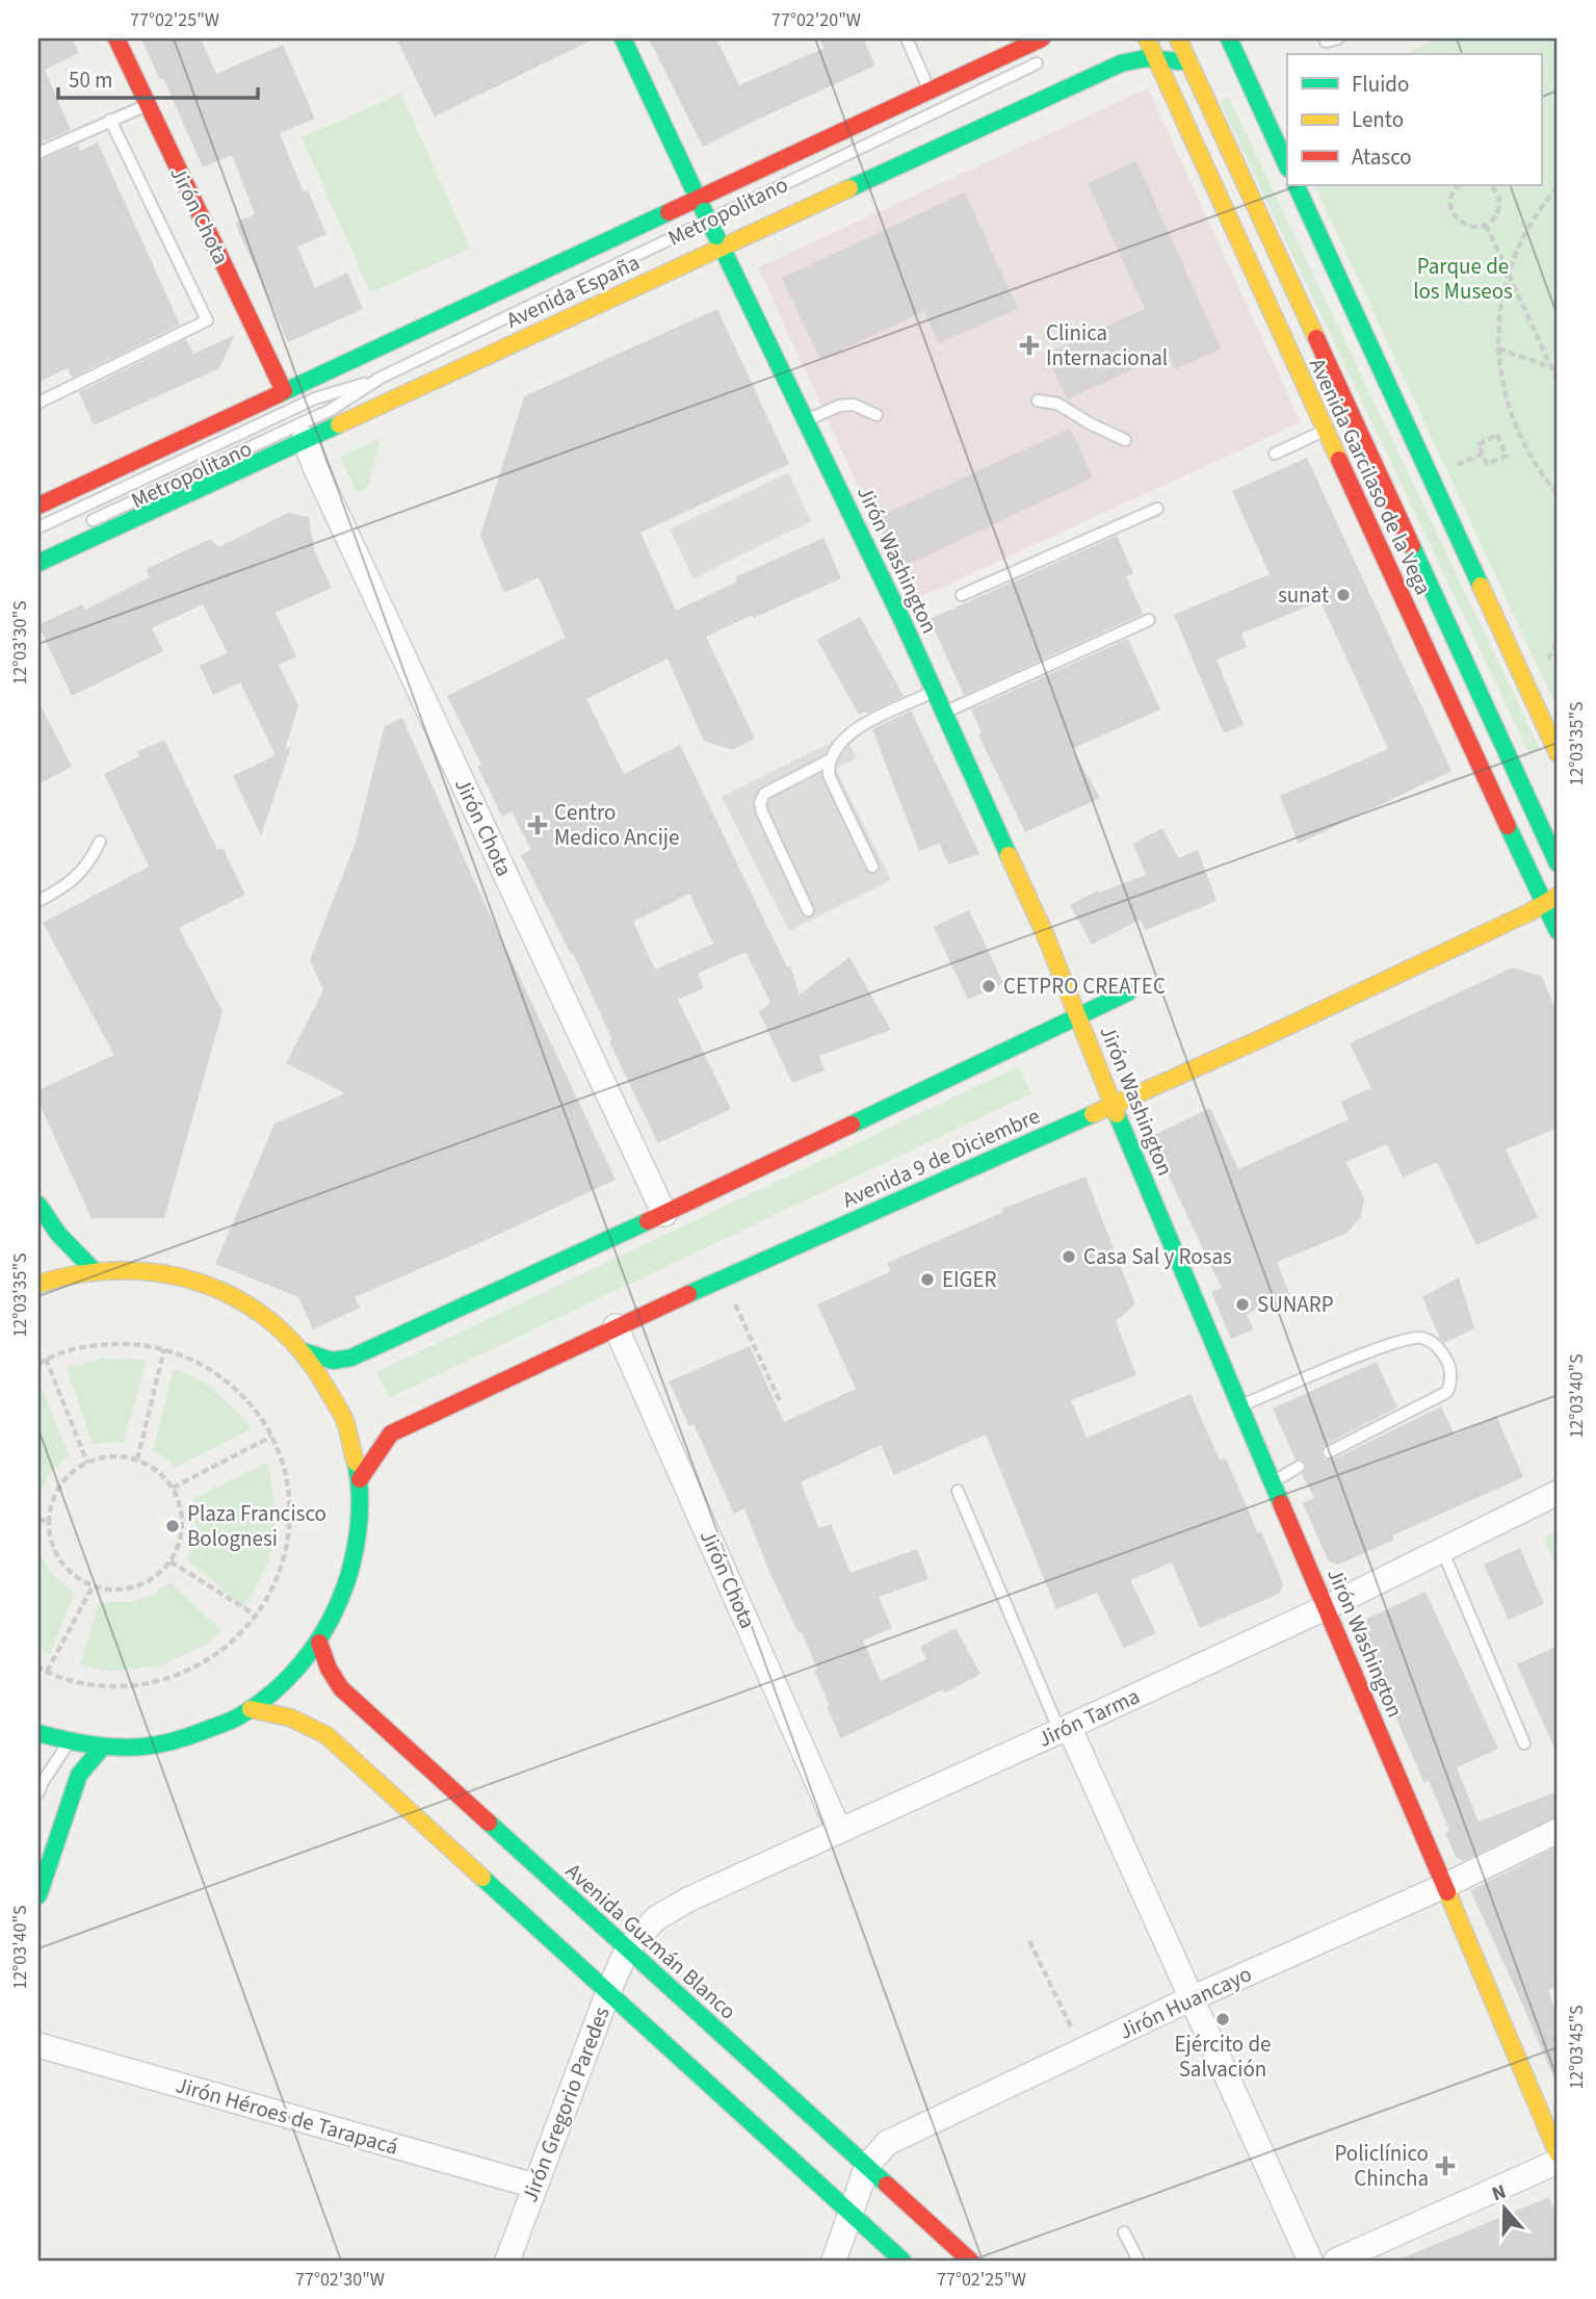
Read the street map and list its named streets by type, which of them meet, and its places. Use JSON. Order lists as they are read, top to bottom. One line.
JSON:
{"streets":{"main road":["Jirón Chota","Avenida España","Avenida Garcilaso de la Vega","Jirón Washington","Avenida 9 de Diciembre","Avenida Guzmán Blanco"],"street":["Jirón Tarma","Jirón Huancayo","Jirón Gregorio Paredes","Jirón Héroes de Tarapacá"],"lane":["Metropolitano"]},"crossings":[["Jirón Chota","Avenida España"],["Jirón Chota","Avenida 9 de Diciembre"],["Jirón Chota","Jirón Tarma"],["Avenida España","Avenida Garcilaso de la Vega"],["Avenida España","Jirón Washington"],["Avenida Garcilaso de la Vega","Avenida 9 de Diciembre"],["Jirón Washington","Avenida 9 de Diciembre"],["Jirón Washington","Jirón Tarma"],["Jirón Washington","Jirón Huancayo"],["Jirón Tarma","Avenida Guzmán Blanco"],["Jirón Tarma","Jirón Gregorio Paredes"],["Avenida Guzmán Blanco","Jirón Huancayo"],["Avenida Guzmán Blanco","Jirón Gregorio Paredes"],["Jirón Gregorio Paredes","Jirón Héroes de Tarapacá"]],"parks":["Parque de los Museos"],"places":{"health":["Clinica Internacional","Centro Medico Ancije","Policlínico Chincha"],"other":["sunat","CETPRO CREATEC","Casa Sal y Rosas","EIGER","SUNARP","Plaza Francisco Bolognesi","Ejército de Salvación"]},"legend":["Fluido","Lento","Atasco"],"scale_bar":"50 m","north":"top","coordinates":["77°02'25\"W","77°02'20\"W","12°03'30\"S","12°03'35\"S","12°03'40\"S","12°03'45\"S","77°02'30\"W"]}
